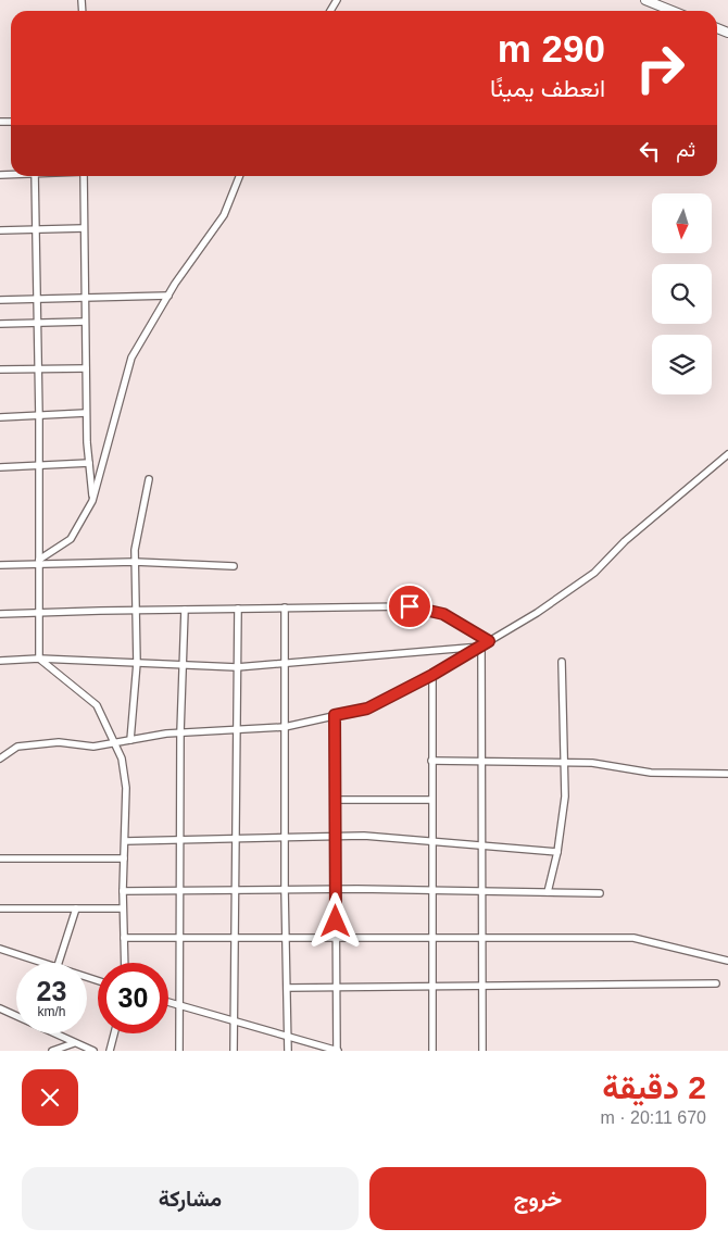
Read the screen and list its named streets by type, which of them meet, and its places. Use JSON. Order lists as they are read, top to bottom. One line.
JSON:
{"north":"bottom","page":{"turn":["290 m","انعطف يمينًا"],"then":"ثم","speed":"23 km/h","limit":"30","heading":["2 دقيقة","670 m · 20:11"],"buttons":["خروج","مشاركة"]}}
